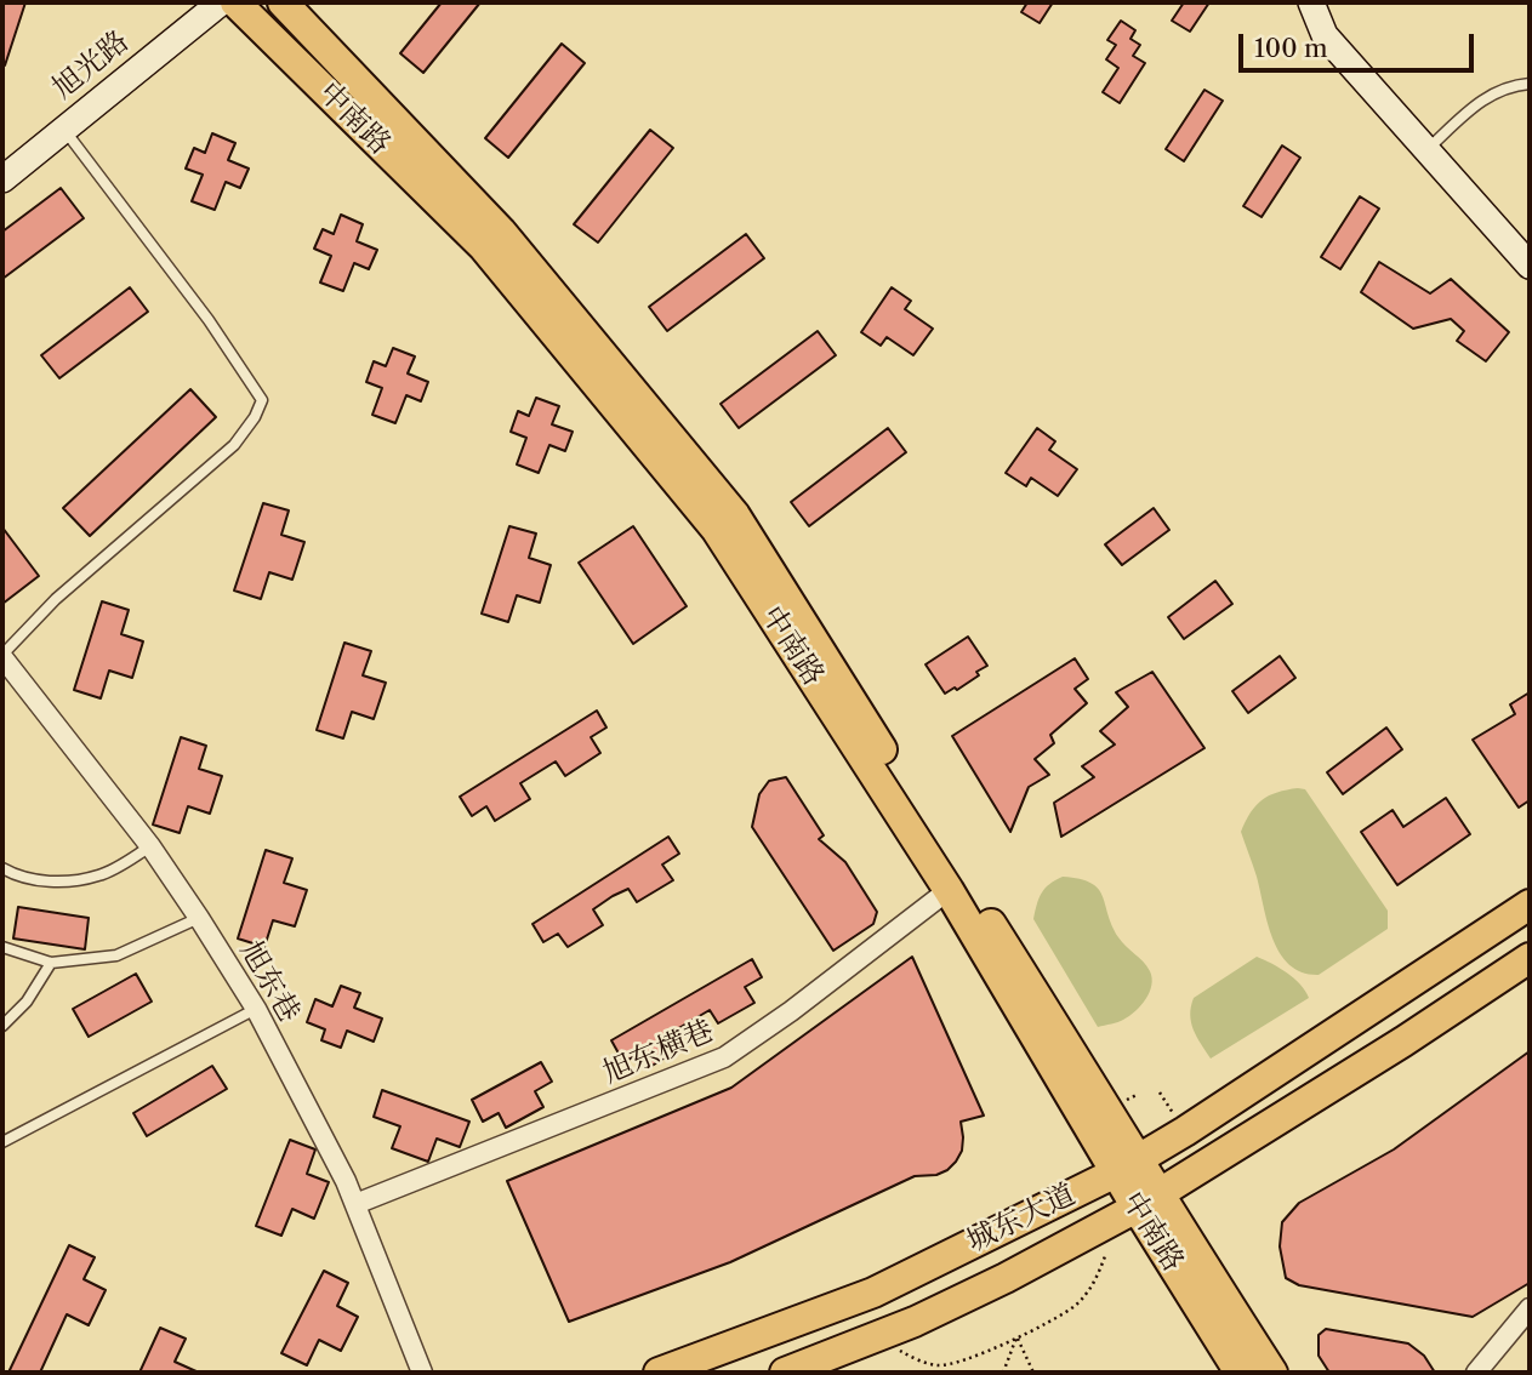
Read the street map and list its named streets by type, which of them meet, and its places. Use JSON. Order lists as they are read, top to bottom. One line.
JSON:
{"streets":{"main road":["中南路","城东大道"],"street":["旭光路","旭东巷","旭东横巷"]},"crossings":[["中南路","旭东横巷"],["中南路","城东大道"],["旭东巷","旭东横巷"]],"scale_bar":"100 m"}
